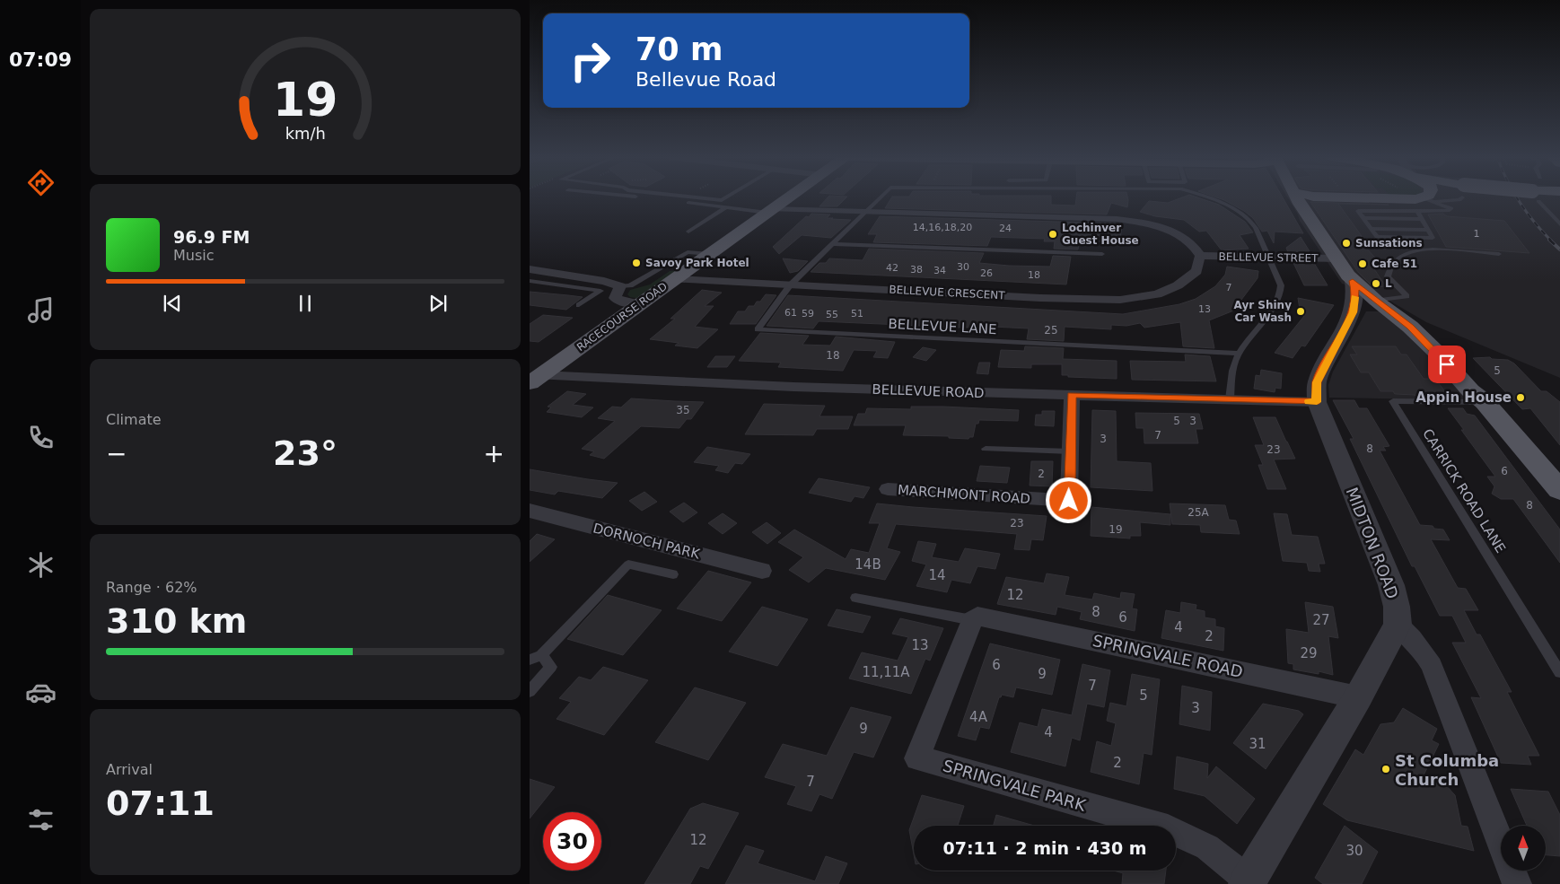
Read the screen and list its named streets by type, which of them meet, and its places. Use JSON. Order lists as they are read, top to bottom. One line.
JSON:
{"streets":{"main road":["RACECOURSE ROAD"],"street":["BELLEVUE STREET","BELLEVUE CRESCENT","BELLEVUE ROAD","MARCHMONT ROAD","DORNOCH PARK","MIDTON ROAD","SPRINGVALE ROAD","SPRINGVALE PARK"],"lane":["BELLEVUE LANE","CARRICK ROAD LANE"]},"crossings":[["BELLEVUE STREET","BELLEVUE CRESCENT"],["BELLEVUE STREET","BELLEVUE LANE"],["BELLEVUE CRESCENT","RACECOURSE ROAD"],["BELLEVUE CRESCENT","BELLEVUE LANE"],["RACECOURSE ROAD","BELLEVUE ROAD"],["BELLEVUE LANE","BELLEVUE ROAD"],["BELLEVUE ROAD","MARCHMONT ROAD"],["BELLEVUE ROAD","MIDTON ROAD"],["SPRINGVALE ROAD","SPRINGVALE PARK"]],"places":["Lochinver Guest House","Sunsations","Savoy Park Hotel","Cafe 51","L","Ayr Shiny Car Wash","Appin House","St Columba Church"],"house_numbers":["14,16,18,20","24","1","30","42","38","34","26","18","7","13","61","59","51","55","25","18","5","35","5","3","7","3","8","23","6","2","8","25A","23","19","14B","14","12","8","6","27","4","2","13","29","6","11,11A","9","7","5","3","4A","9","4","31","2","7","12","30"],"north":"top","page":{"tabs":"07:09","turn":["70 m","Bellevue Road"],"song":["96.9 FM","Music"],"tile":["Climate",["Range · 62%","310 km"],["Arrival","07:11"]],"heat":["−","23°","+"],"limit":"30","trip":"07:11 · 2 min · 430 m","gauge":["19","km/h"]}}
